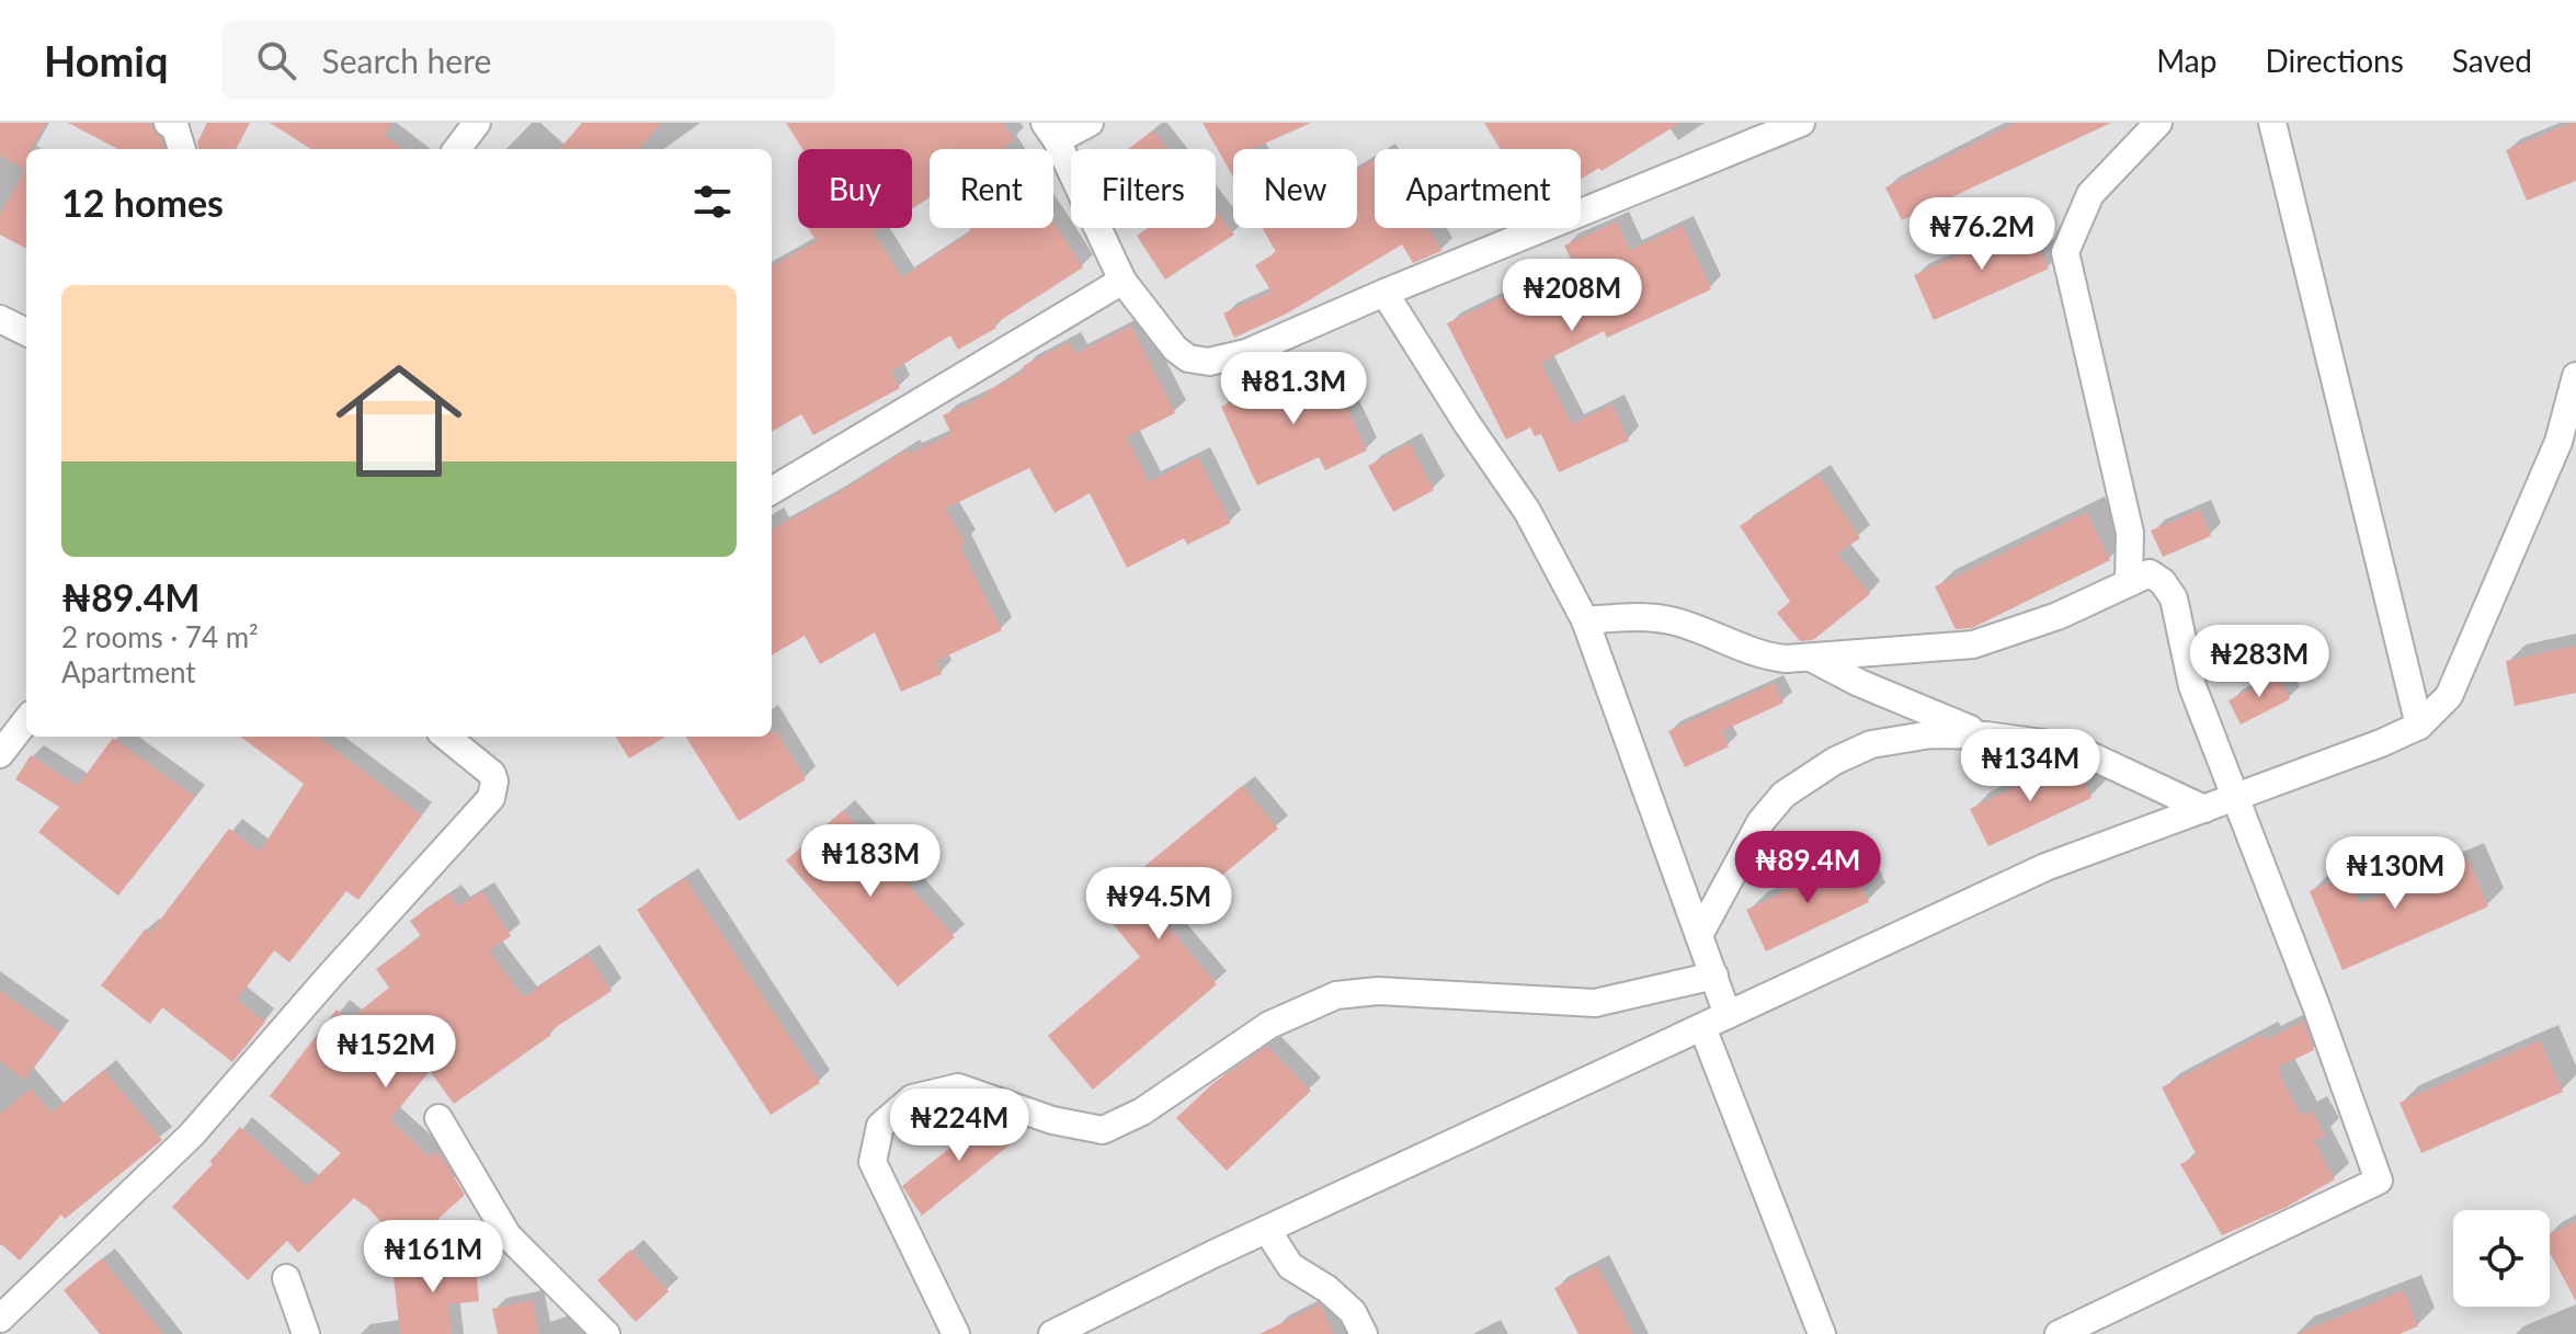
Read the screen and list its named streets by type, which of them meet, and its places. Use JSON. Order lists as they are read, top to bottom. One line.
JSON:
{"page":{"header":"Homiq","search":"Search here","nav":["Map","Directions","Saved"],"chip":["Buy","Rent","Filters","New","Apartment"],"heading":"12 homes","price":["₦76.2M","₦208M","₦81.3M","₦283M","₦134M","₦183M","₦89.4M","₦130M","₦94.5M","₦152M","₦224M","₦161M"],"list":[{"name":"₦89.4M","note":"2 rooms · 74 m² · Apartment"}]}}
